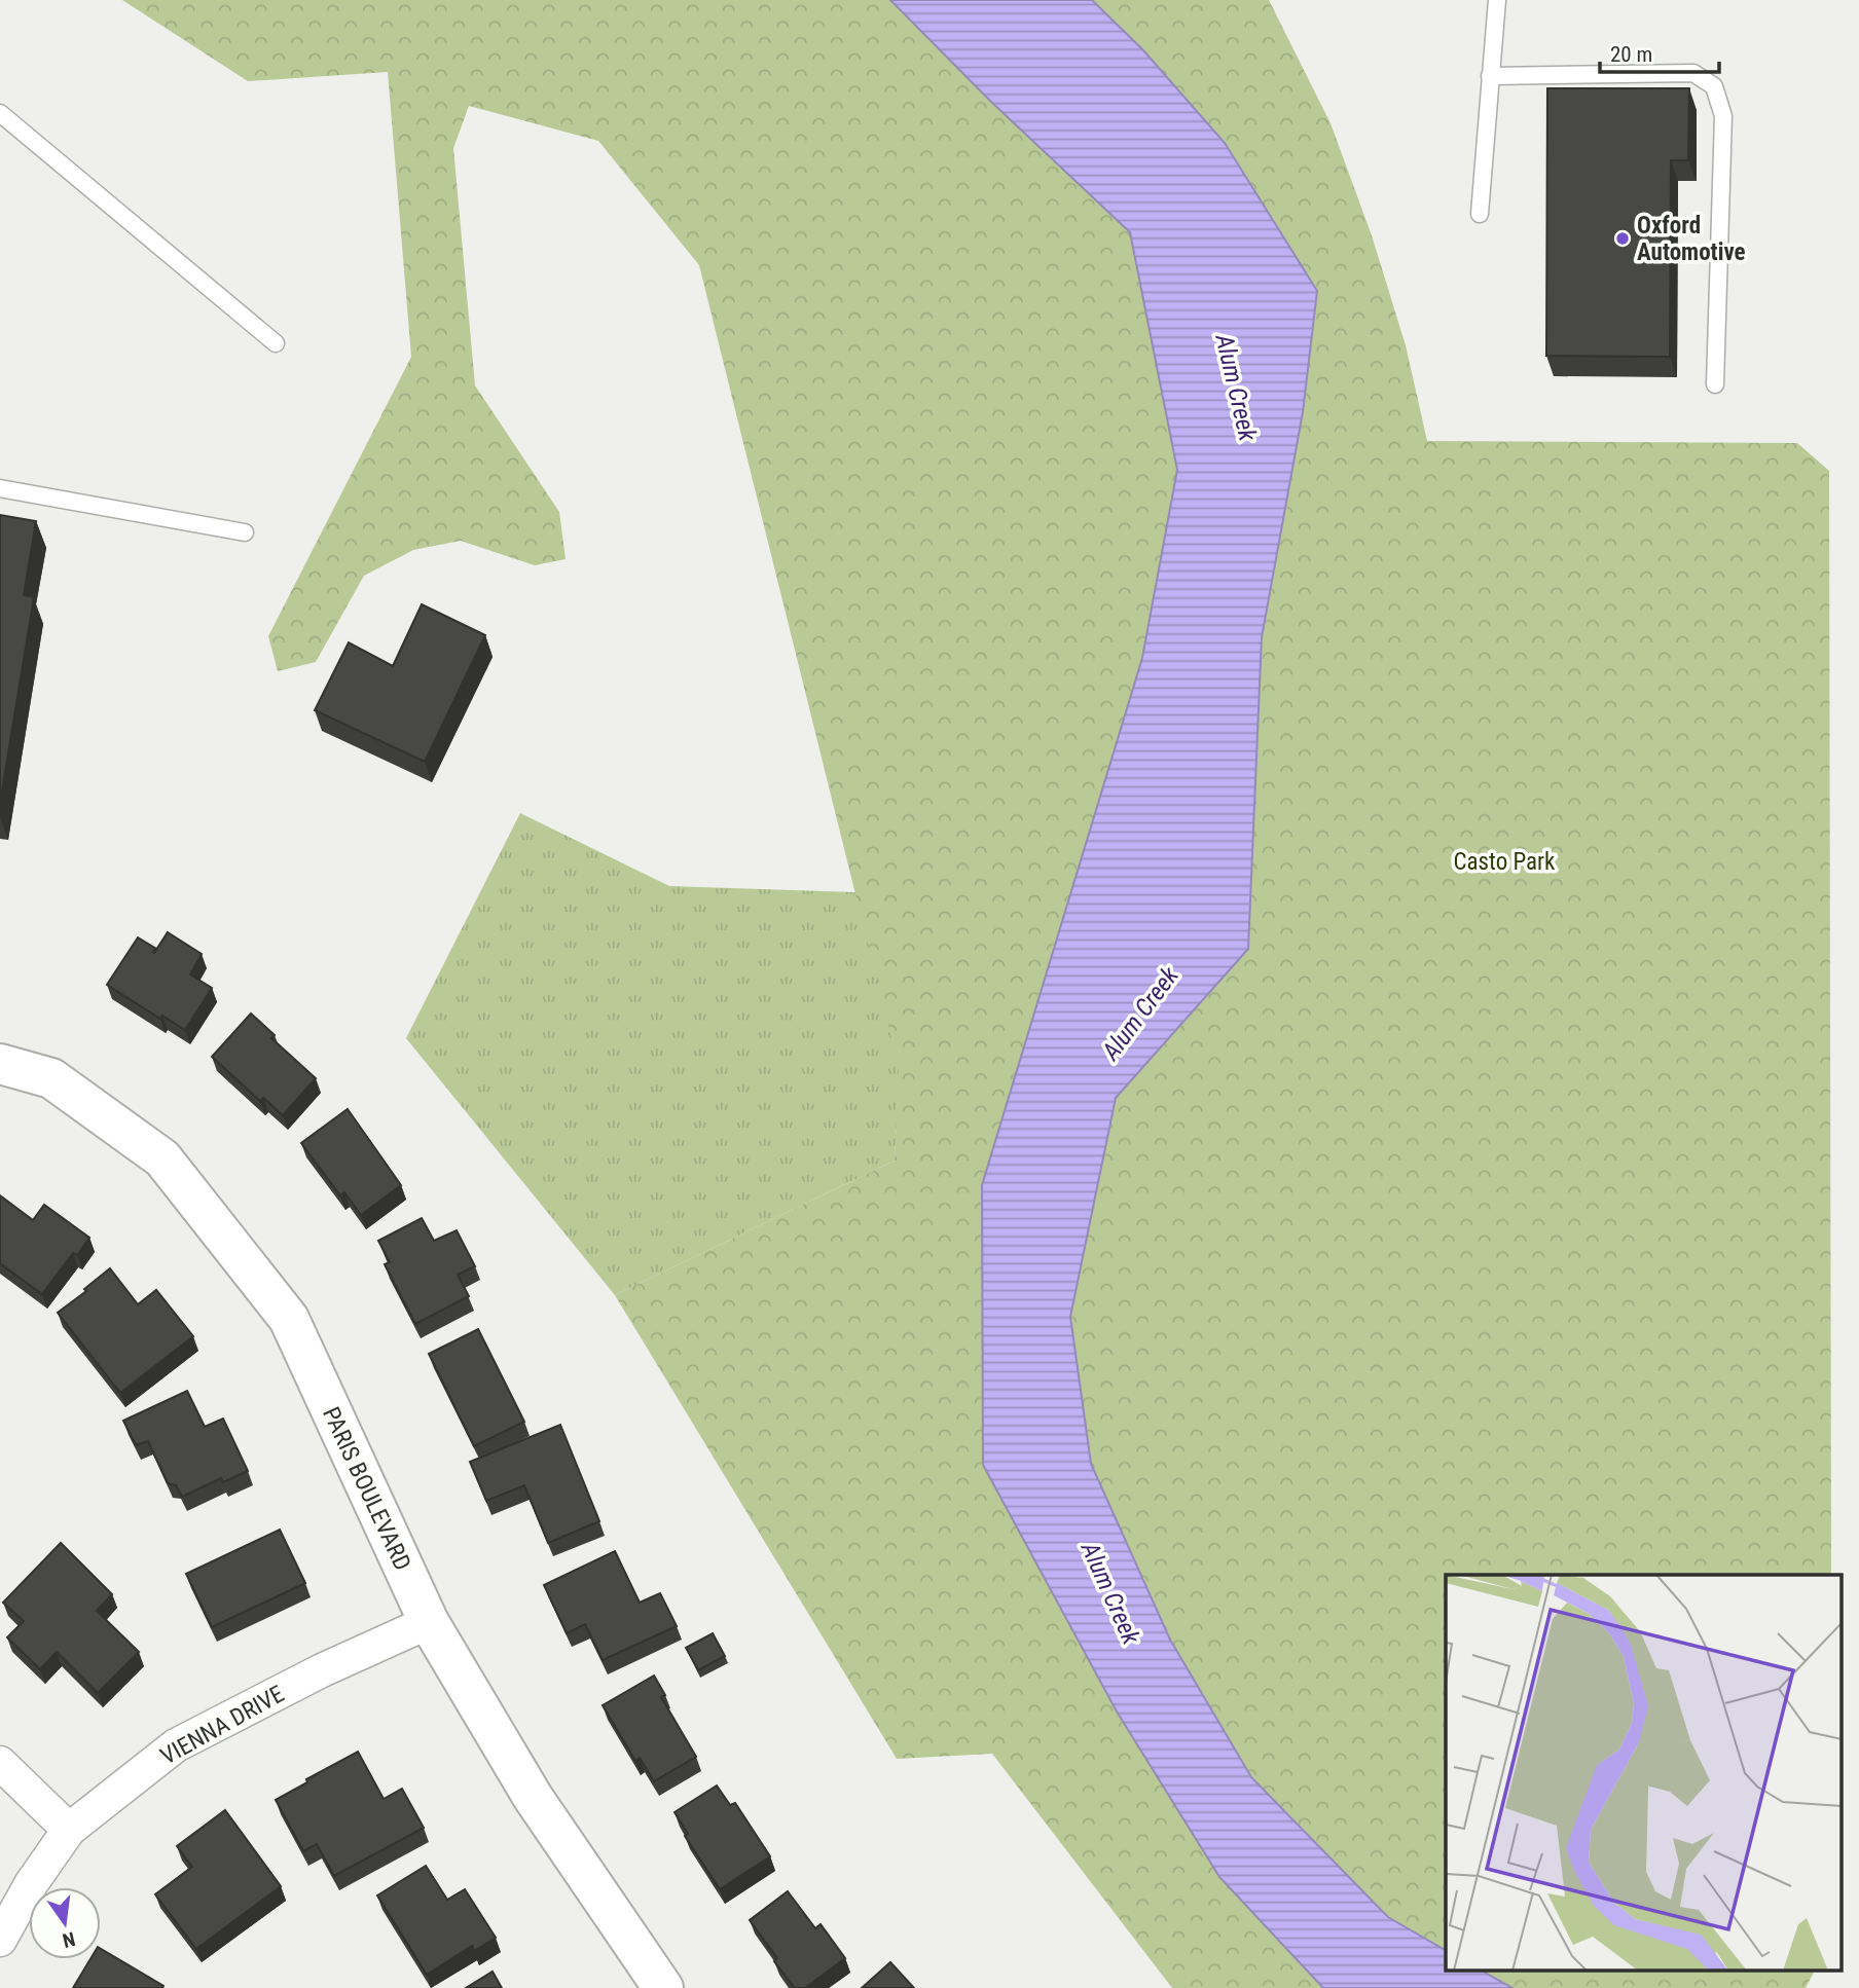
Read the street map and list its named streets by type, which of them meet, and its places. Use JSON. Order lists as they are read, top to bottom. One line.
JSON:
{"streets":{"street":["PARIS BOULEVARD","VIENNA DRIVE"]},"crossings":[["PARIS BOULEVARD","VIENNA DRIVE"]],"water":["Alum Creek"],"parks":["Casto Park"],"places":["Oxford Automotive"],"scale_bar":"20 m","north":"bottom"}
